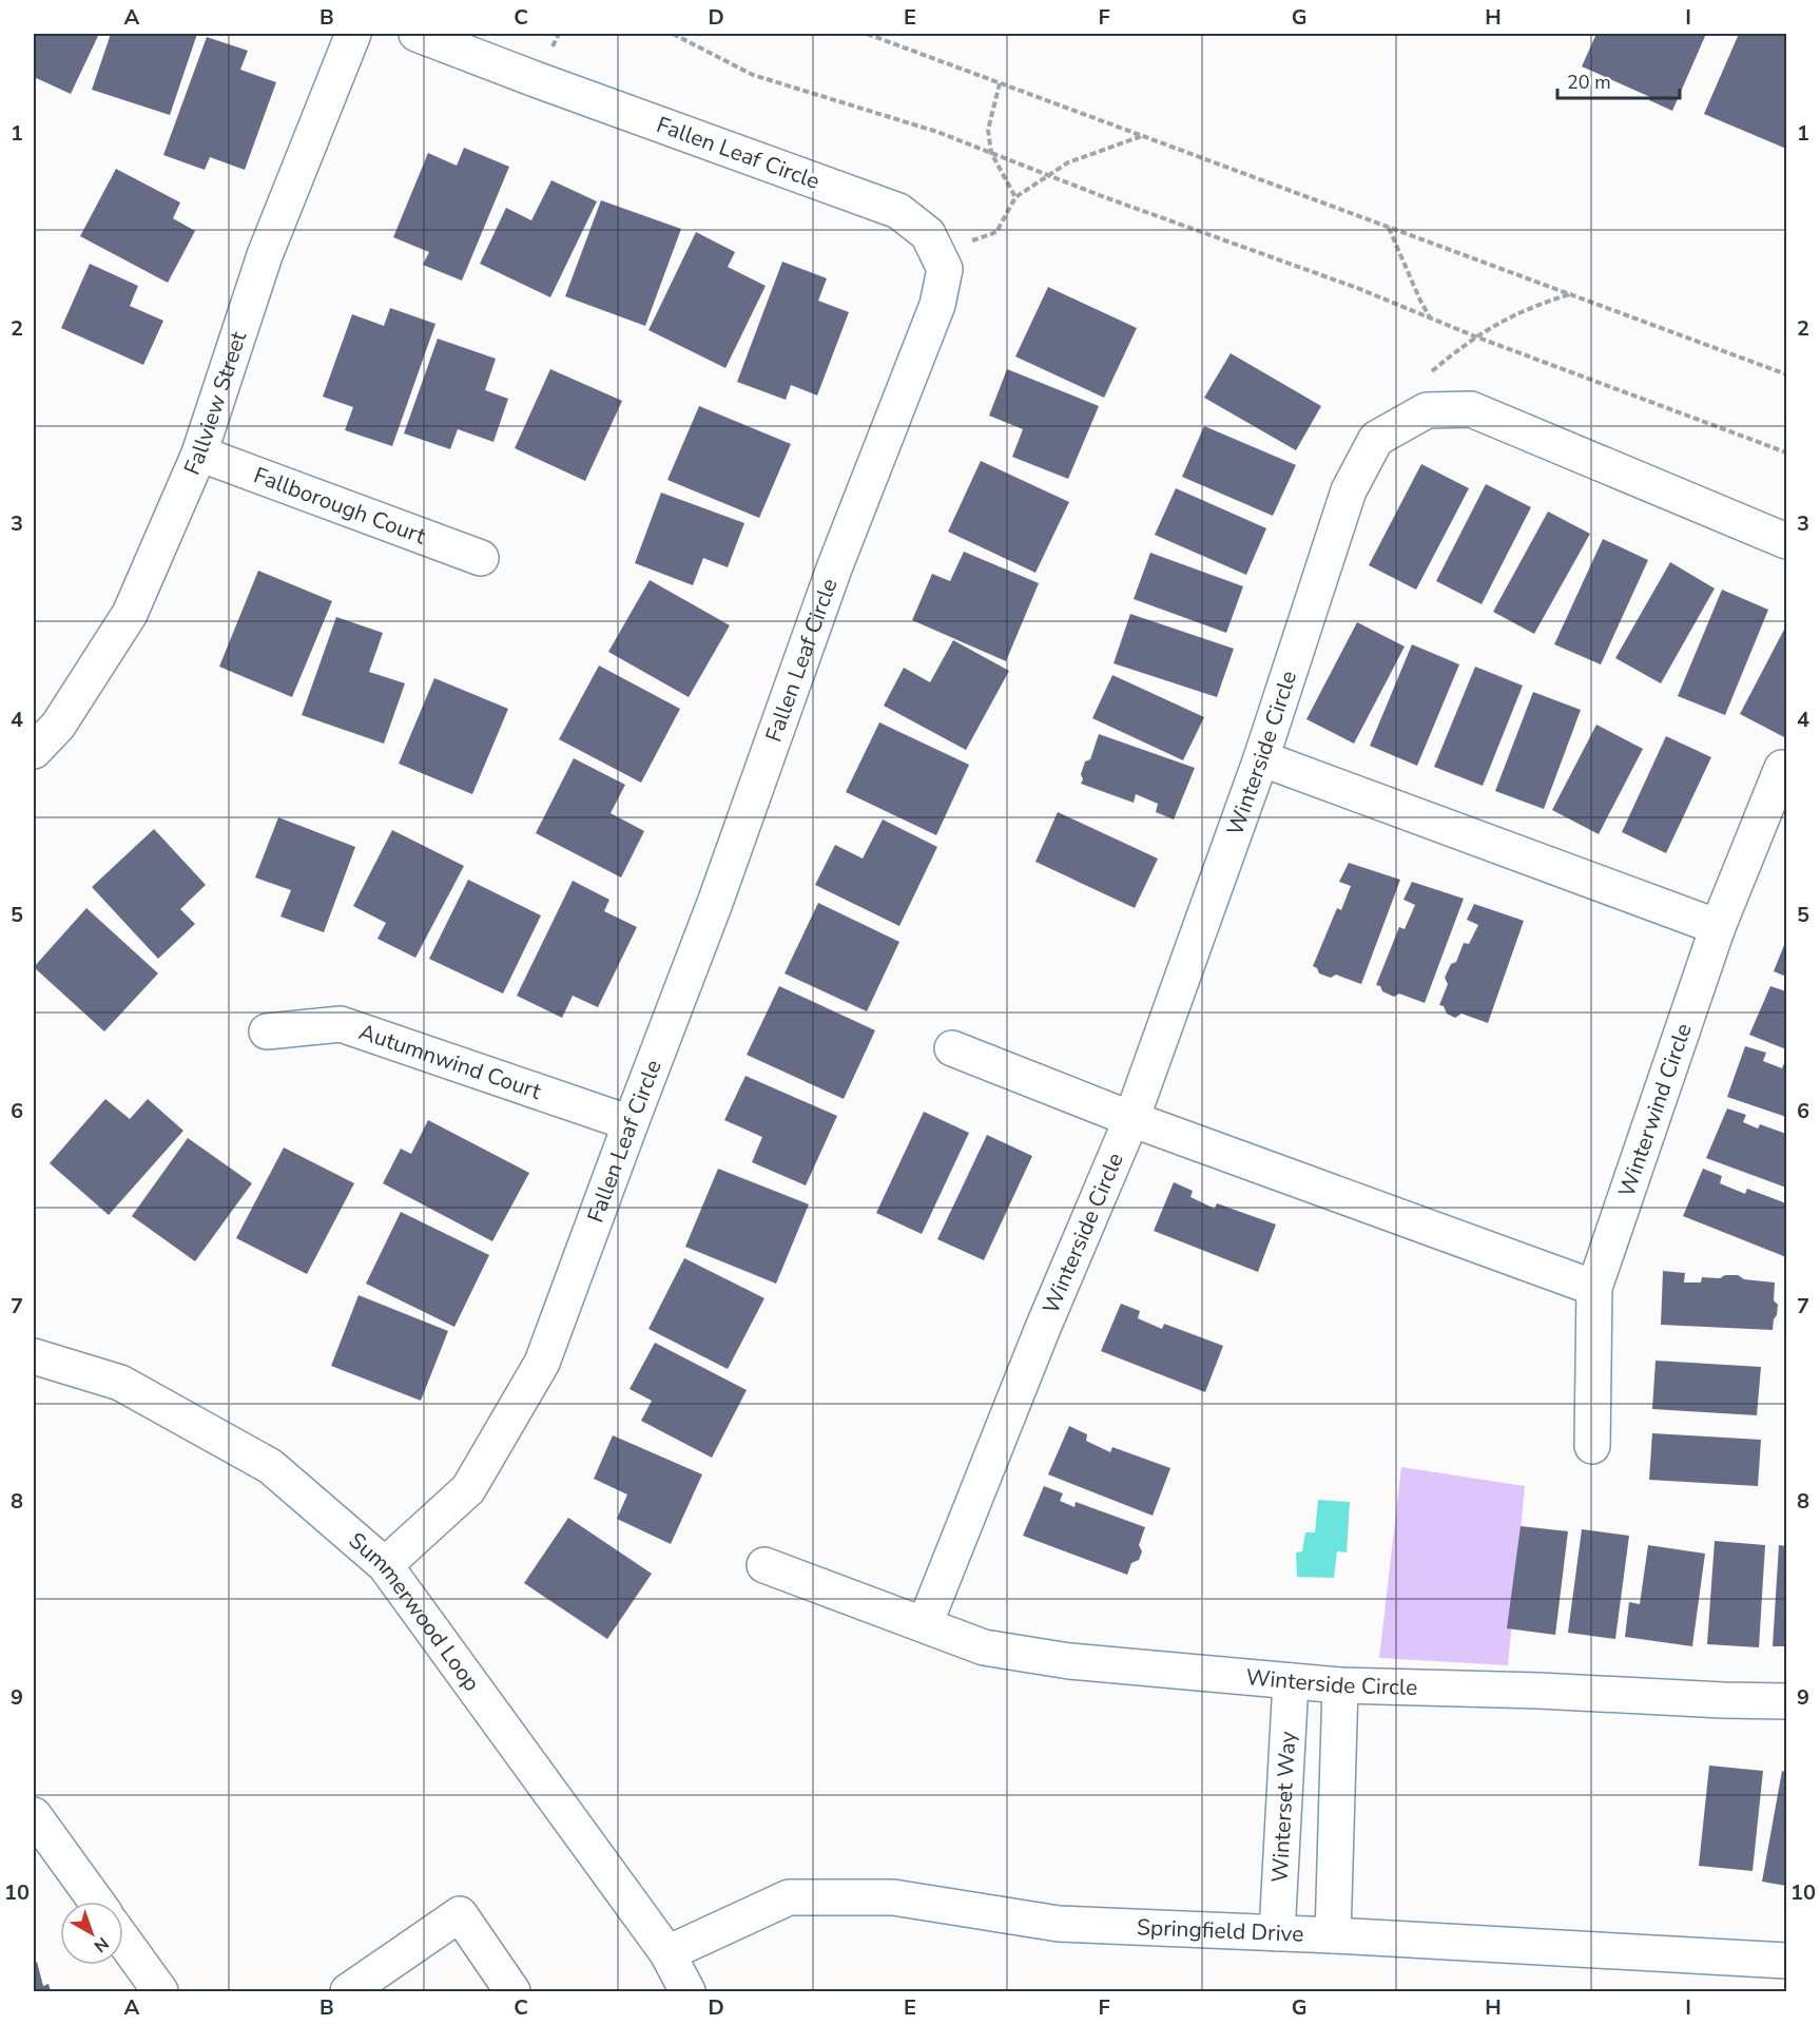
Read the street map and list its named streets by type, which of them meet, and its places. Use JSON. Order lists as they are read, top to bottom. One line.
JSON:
{"streets":{"street":["Fallen Leaf Circle","Fallview Street","Fallborough Court","Winterside Circle","Autumnwind Court","Winterwind Circle","Summerwood Loop","Winterset Way","Springfield Drive"]},"crossings":[["Fallen Leaf Circle","Autumnwind Court"],["Fallen Leaf Circle","Summerwood Loop"],["Fallview Street","Fallborough Court"],["Winterside Circle","Winterset Way"],["Summerwood Loop","Springfield Drive"],["Winterset Way","Springfield Drive"]],"scale_bar":"20 m","north":"bottom right","grid":{"columns":["A","B","C","D","E","F","G","H","I"],"rows":["1","2","3","4","5","6","7","8","9","10"]}}
